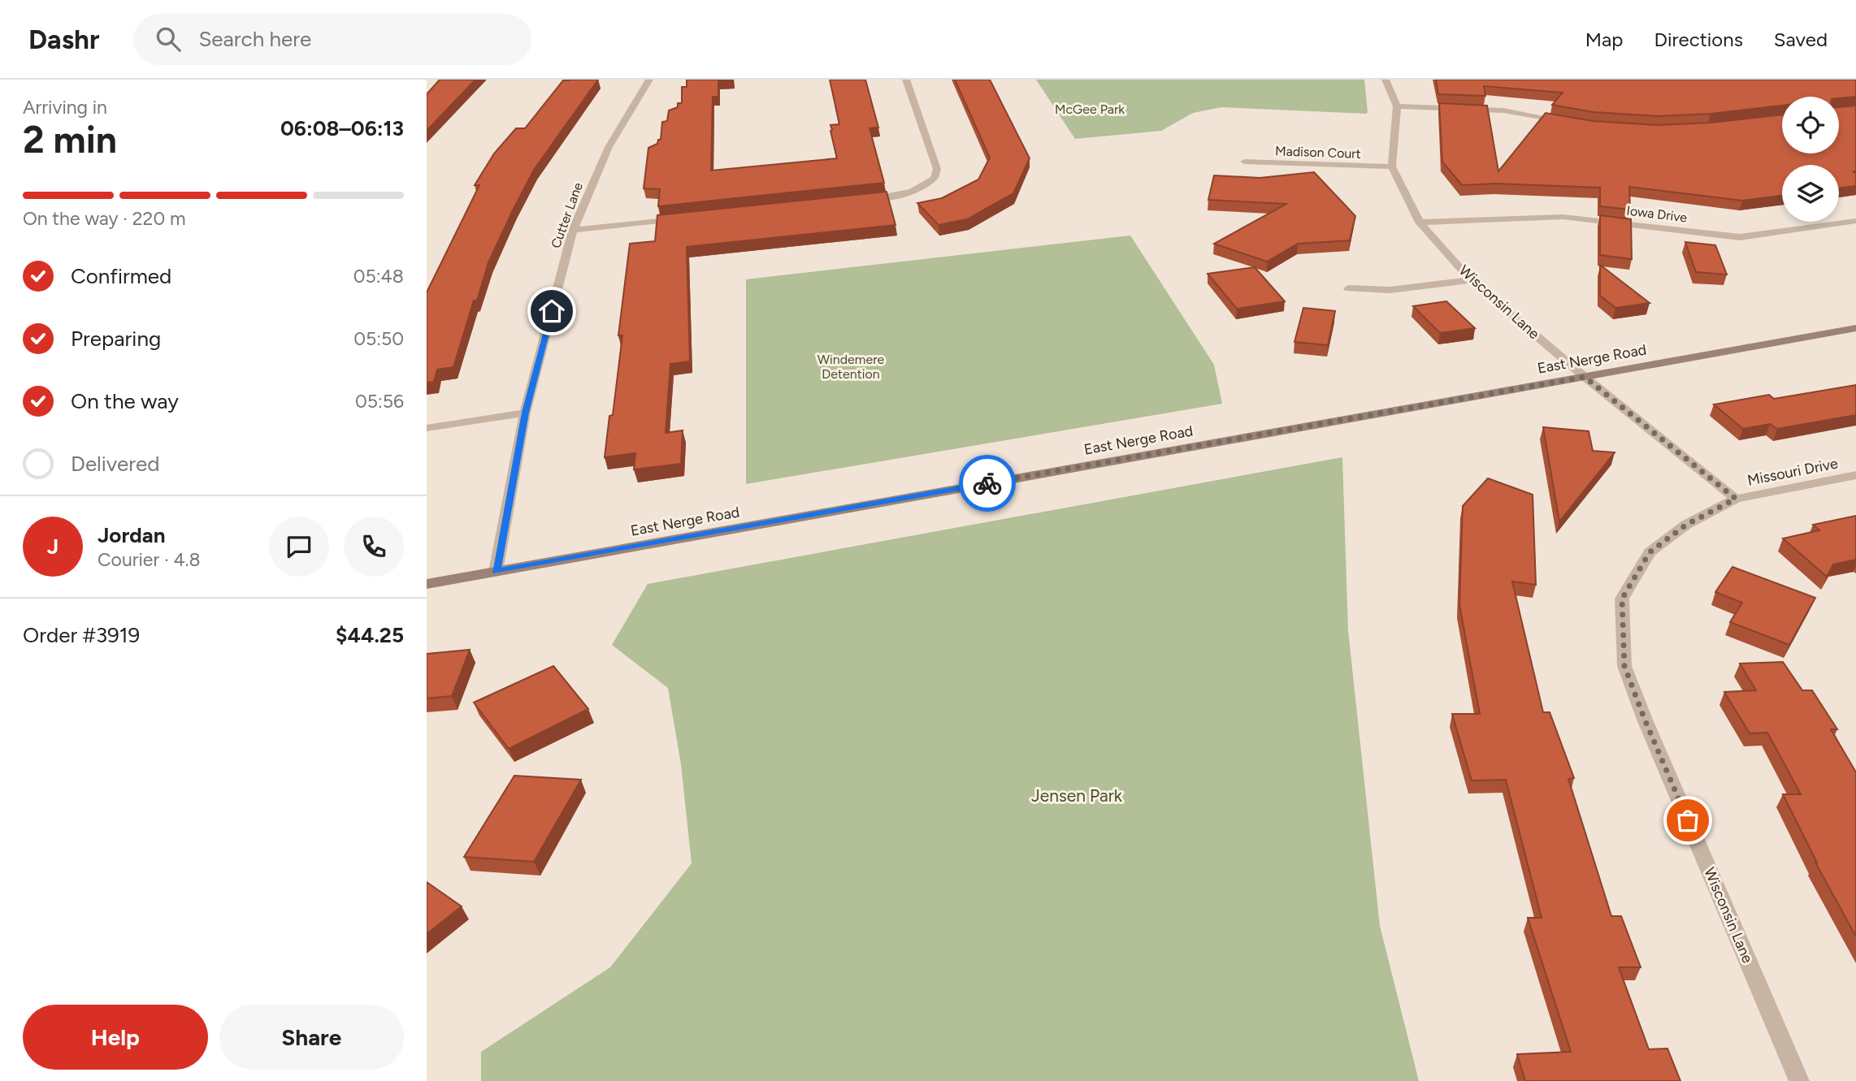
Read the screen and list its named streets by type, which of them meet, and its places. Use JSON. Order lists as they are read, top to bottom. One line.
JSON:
{"streets":{"main road":["East Nerge Road"],"street":["Madison Court","Iowa Drive","Cutter Lane","Wisconsin Lane","Missouri Drive"]},"crossings":[["Madison Court","Wisconsin Lane"],["Iowa Drive","Wisconsin Lane"],["Cutter Lane","East Nerge Road"],["Wisconsin Lane","East Nerge Road"],["Wisconsin Lane","Missouri Drive"]],"parks":["McGee Park","Windemere Detention","Jensen Park"],"page":{"header":"Dashr","search":"Search here","nav":["Map","Directions","Saved"],"heading":["2 min","Arriving in","06:08–06:13"],"panel":["Jordan","Courier · 4.8","Order #3919","$44.25"],"bar":"On the way · 220 m","list":[["Confirmed","05:48"],["Preparing","05:50"],["On the way","05:56"],"Delivered"],"round":"J","buttons":["Help","Share"]}}
